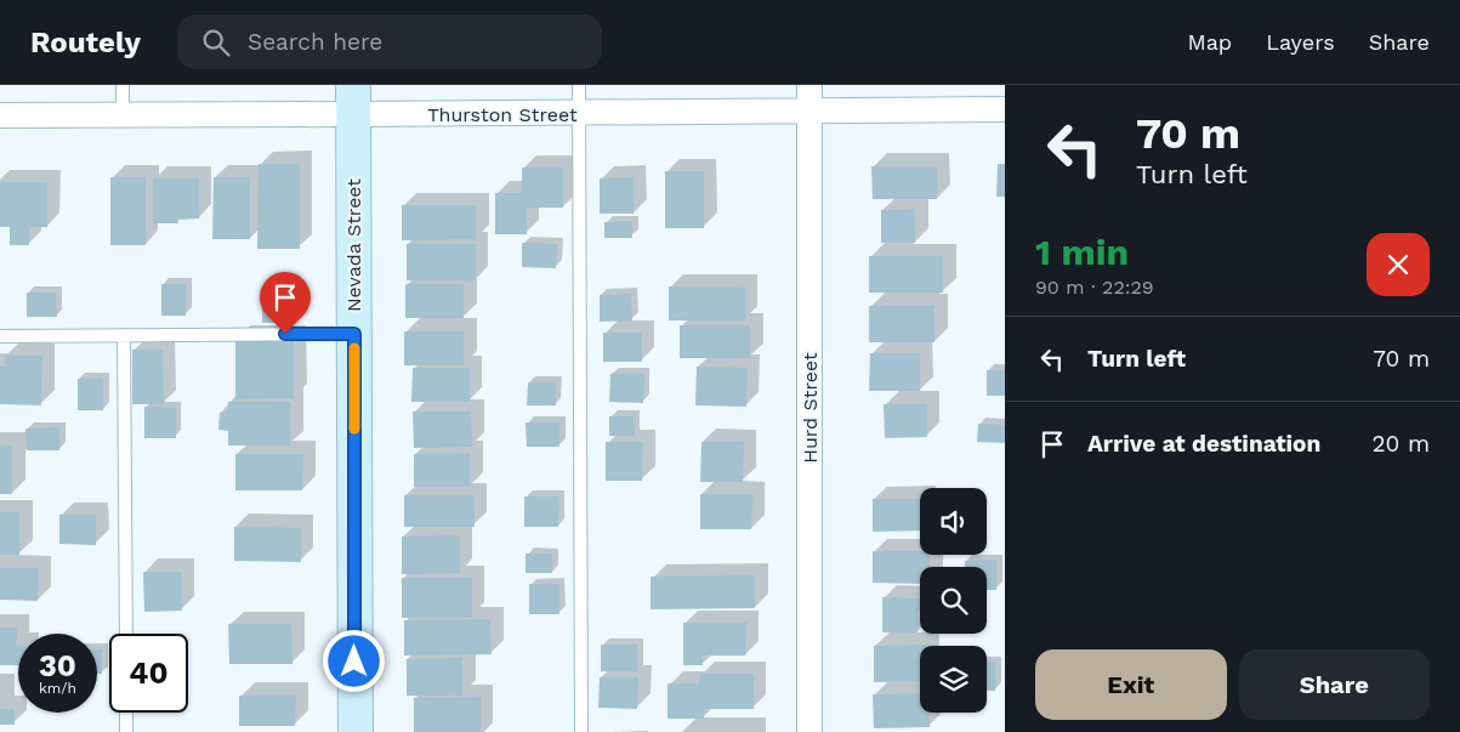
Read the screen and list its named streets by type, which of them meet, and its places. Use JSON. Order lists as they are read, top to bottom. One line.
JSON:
{"streets":{"street":["Thurston Street","Nevada Street","Hurd Street"]},"crossings":[["Thurston Street","Nevada Street"],["Thurston Street","Hurd Street"]],"page":{"header":"Routely","search":"Search here","nav":["Map","Layers","Share"],"turn":["70 m","Turn left"],"heading":["1 min","90 m · 22:29"],"list":[{"name":"Turn left","value":"70 m"},{"name":"Arrive at destination","value":"20 m"}],"speed":"30 km/h","limit":"40","buttons":["Exit","Share"]}}
